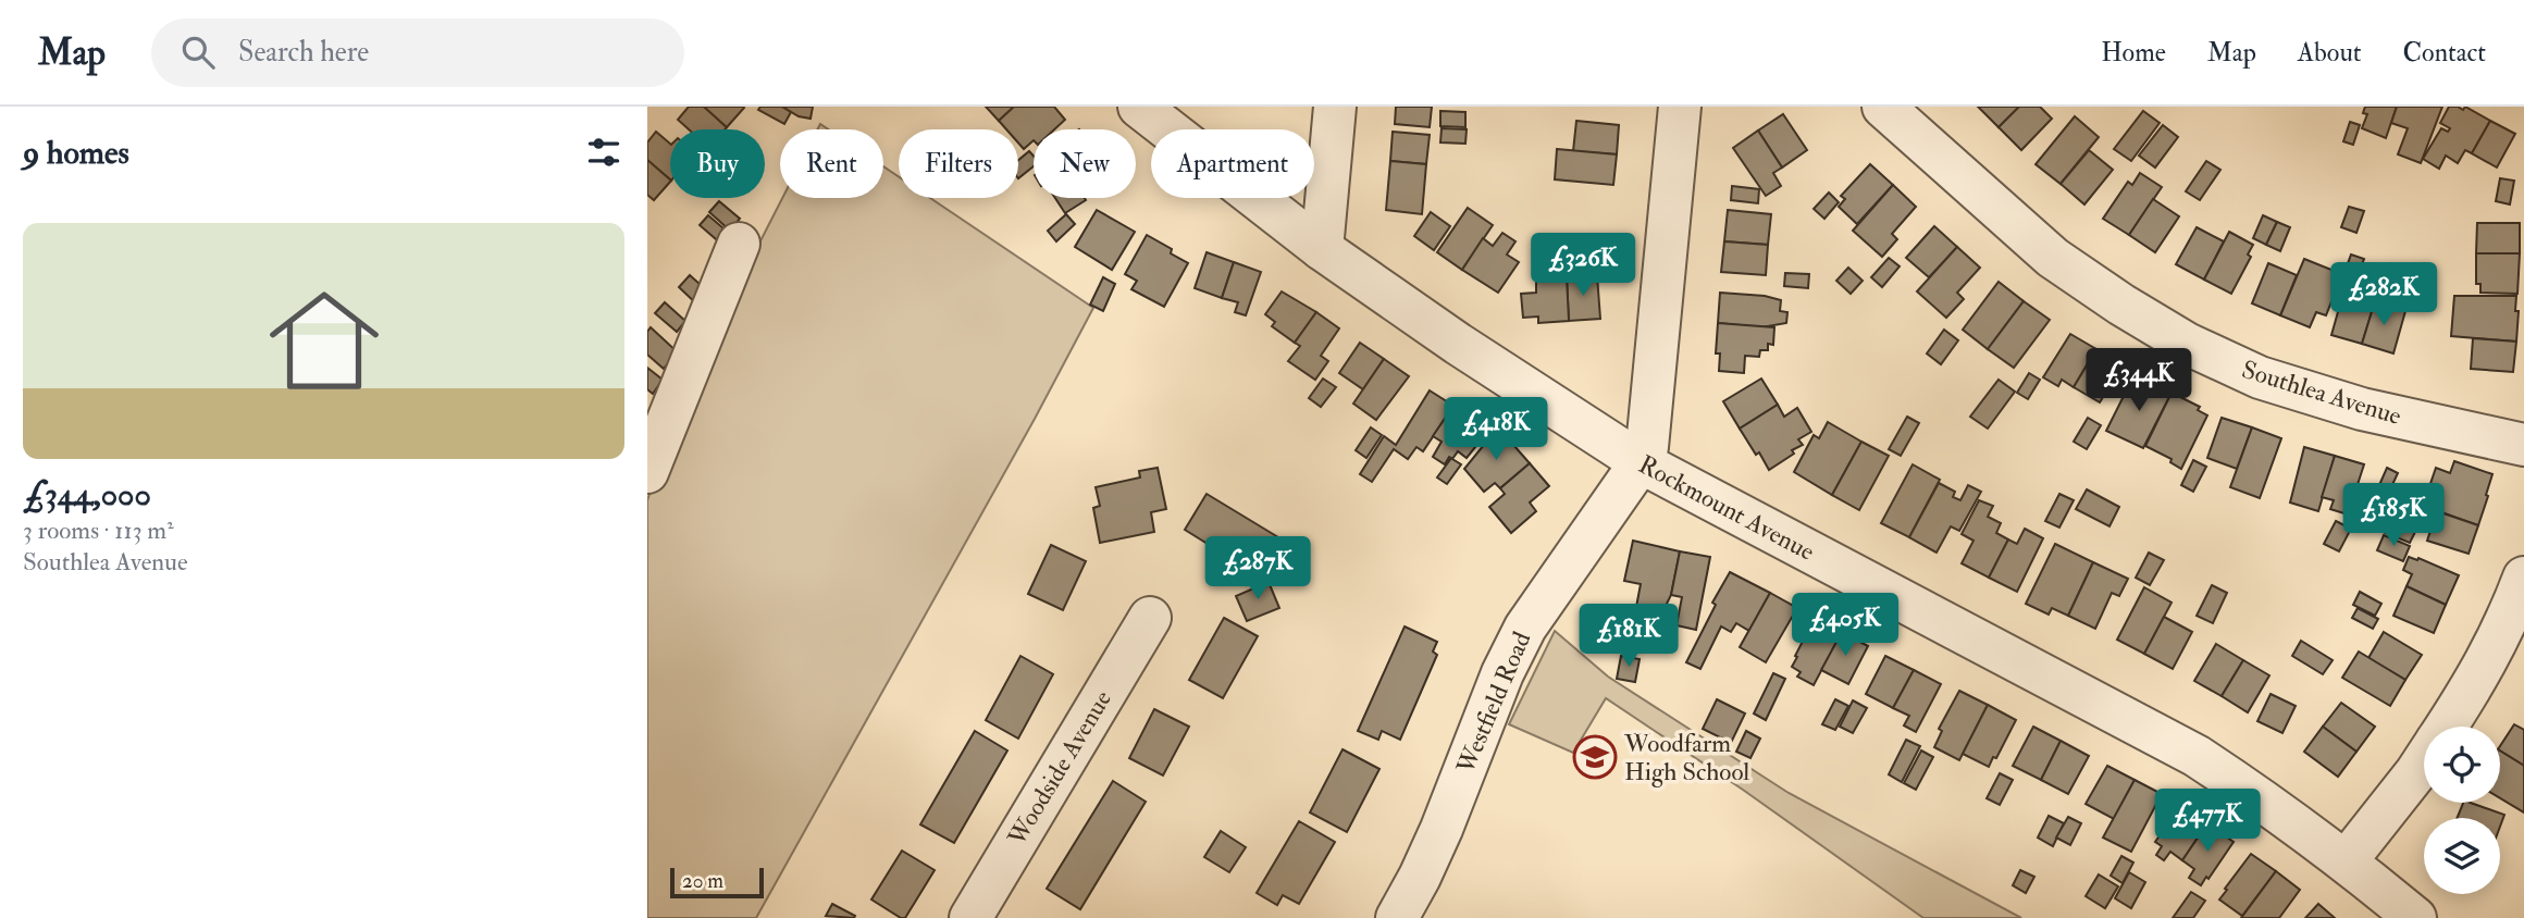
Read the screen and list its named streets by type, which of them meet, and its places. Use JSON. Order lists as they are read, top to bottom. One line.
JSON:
{"streets":{"street":["Southlea Avenue","Rockmount Avenue","Westfield Road","Woodside Avenue"]},"crossings":[["Rockmount Avenue","Westfield Road"]],"places":{"school or university":["Woodfarm High School"]},"scale_bar":"20 m","page":{"header":"Map","search":"Search here","nav":["Home","Map","About","Contact"],"heading":"9 homes","chip":["Buy","Rent","Filters","New","Apartment"],"list":[{"name":"£344,000","note":"3 rooms · 113 m² · Southlea Avenue"}],"price":["£326K","£282K","£344K","£418K","£185K","£287K","£405K","£181K","£477K"],"scale":"20 m"}}
